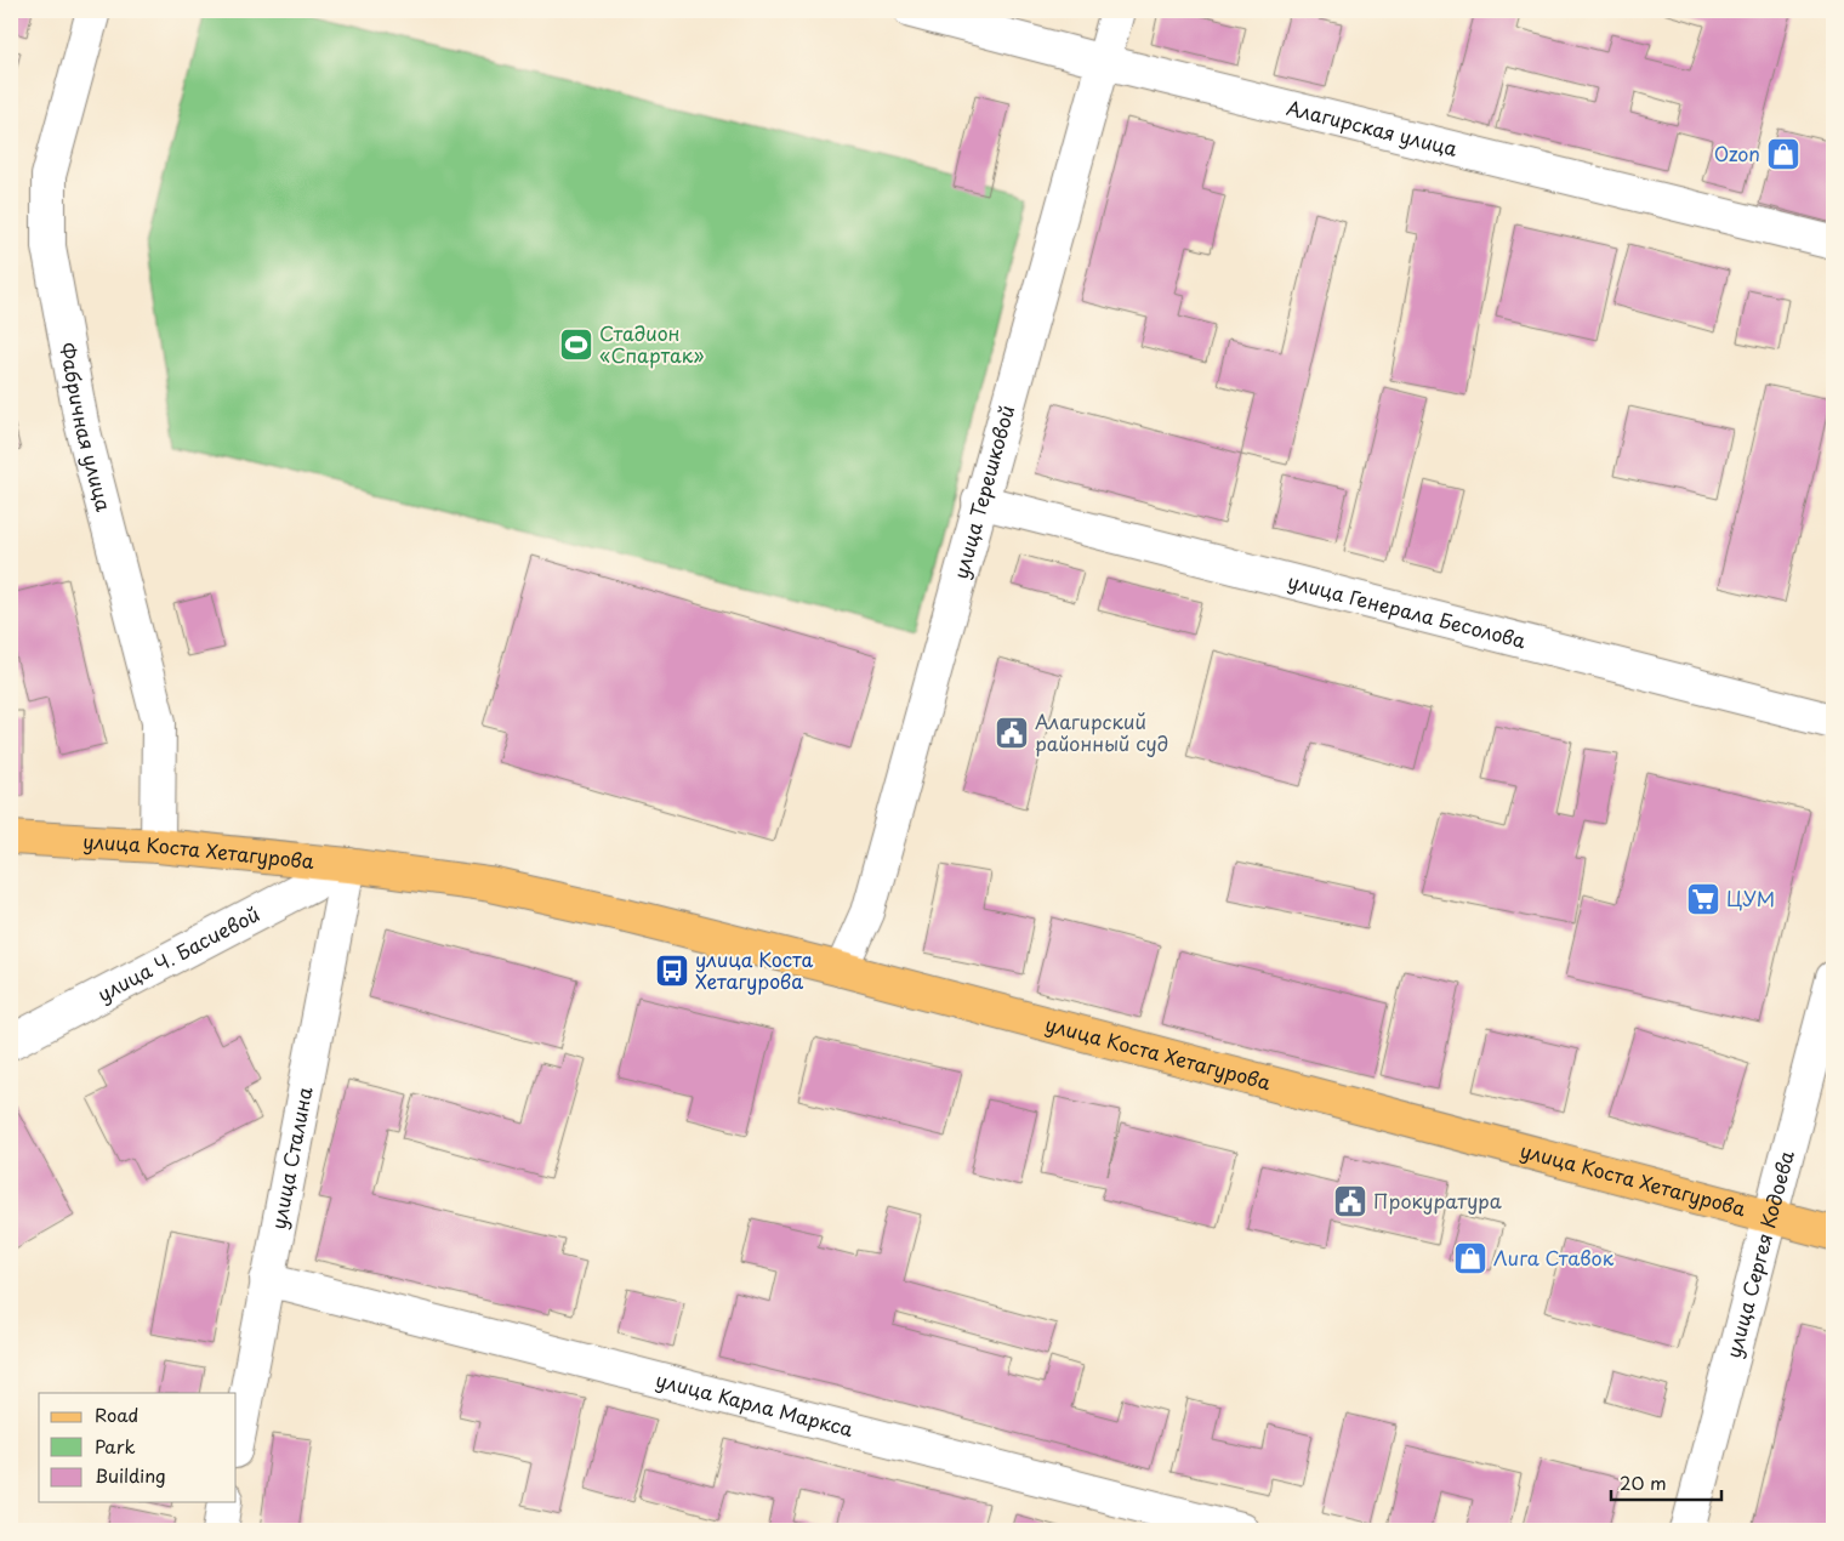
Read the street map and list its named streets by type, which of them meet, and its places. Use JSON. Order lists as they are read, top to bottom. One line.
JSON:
{"streets":{"main road":["улица Коста Хетагурова"],"street":["Алагирская улица","Фабричная улица","улица Терешковой","улица Генерала Бесолова","улица Ч. Басиевой","улица Сталина","улица Сергея Кодоева","улица Карла Маркса"]},"crossings":[["Алагирская улица","улица Терешковой"],["Фабричная улица","улица Коста Хетагурова"],["улица Терешковой","улица Генерала Бесолова"],["улица Терешковой","улица Коста Хетагурова"],["улица Коста Хетагурова","улица Ч. Басиевой"],["улица Коста Хетагурова","улица Сталина"],["улица Коста Хетагурова","улица Сергея Кодоева"],["улица Ч. Басиевой","улица Сталина"],["улица Сталина","улица Карла Маркса"]],"places":{"shop":["Ozon","Лига Ставок"],"sports":["Стадион «Спартак»"],"public building":["Алагирский районный суд","Прокуратура"],"supermarket":["ЦУМ"],"bus stop":["улица Коста Хетагурова"]},"legend":["Road","Park","Building"],"scale_bar":"20 m"}
